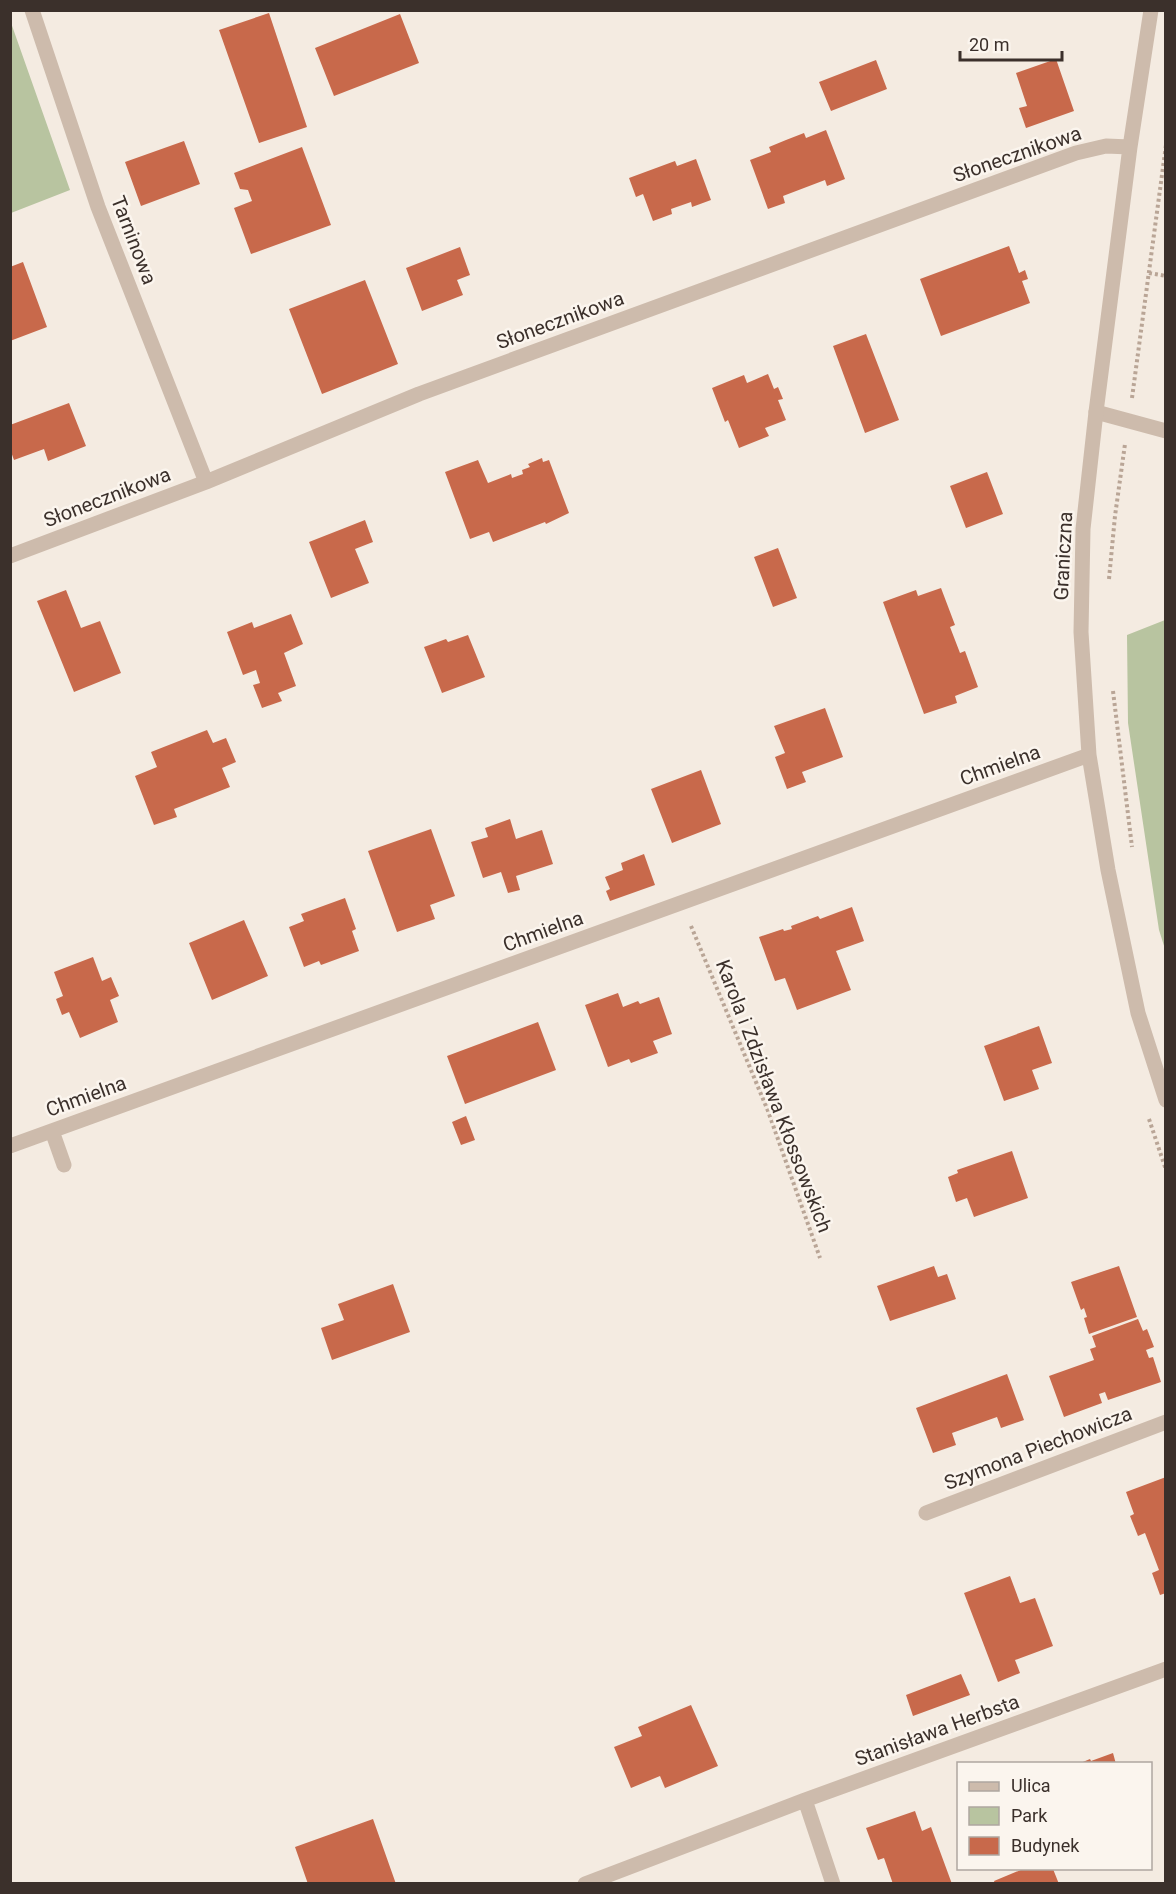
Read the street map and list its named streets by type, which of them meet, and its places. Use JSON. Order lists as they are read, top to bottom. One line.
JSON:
{"streets":{"street":["Słonecznikowa","Tarninowa","Graniczna","Chmielna","Szymona Piechowicza","Stanisława Herbsta"],"path":["Karola i Zdzisława Kłossowskich"]},"crossings":[["Słonecznikowa","Tarninowa"],["Słonecznikowa","Graniczna"],["Graniczna","Chmielna"]],"legend":["Ulica","Park","Budynek"],"scale_bar":"20 m"}
